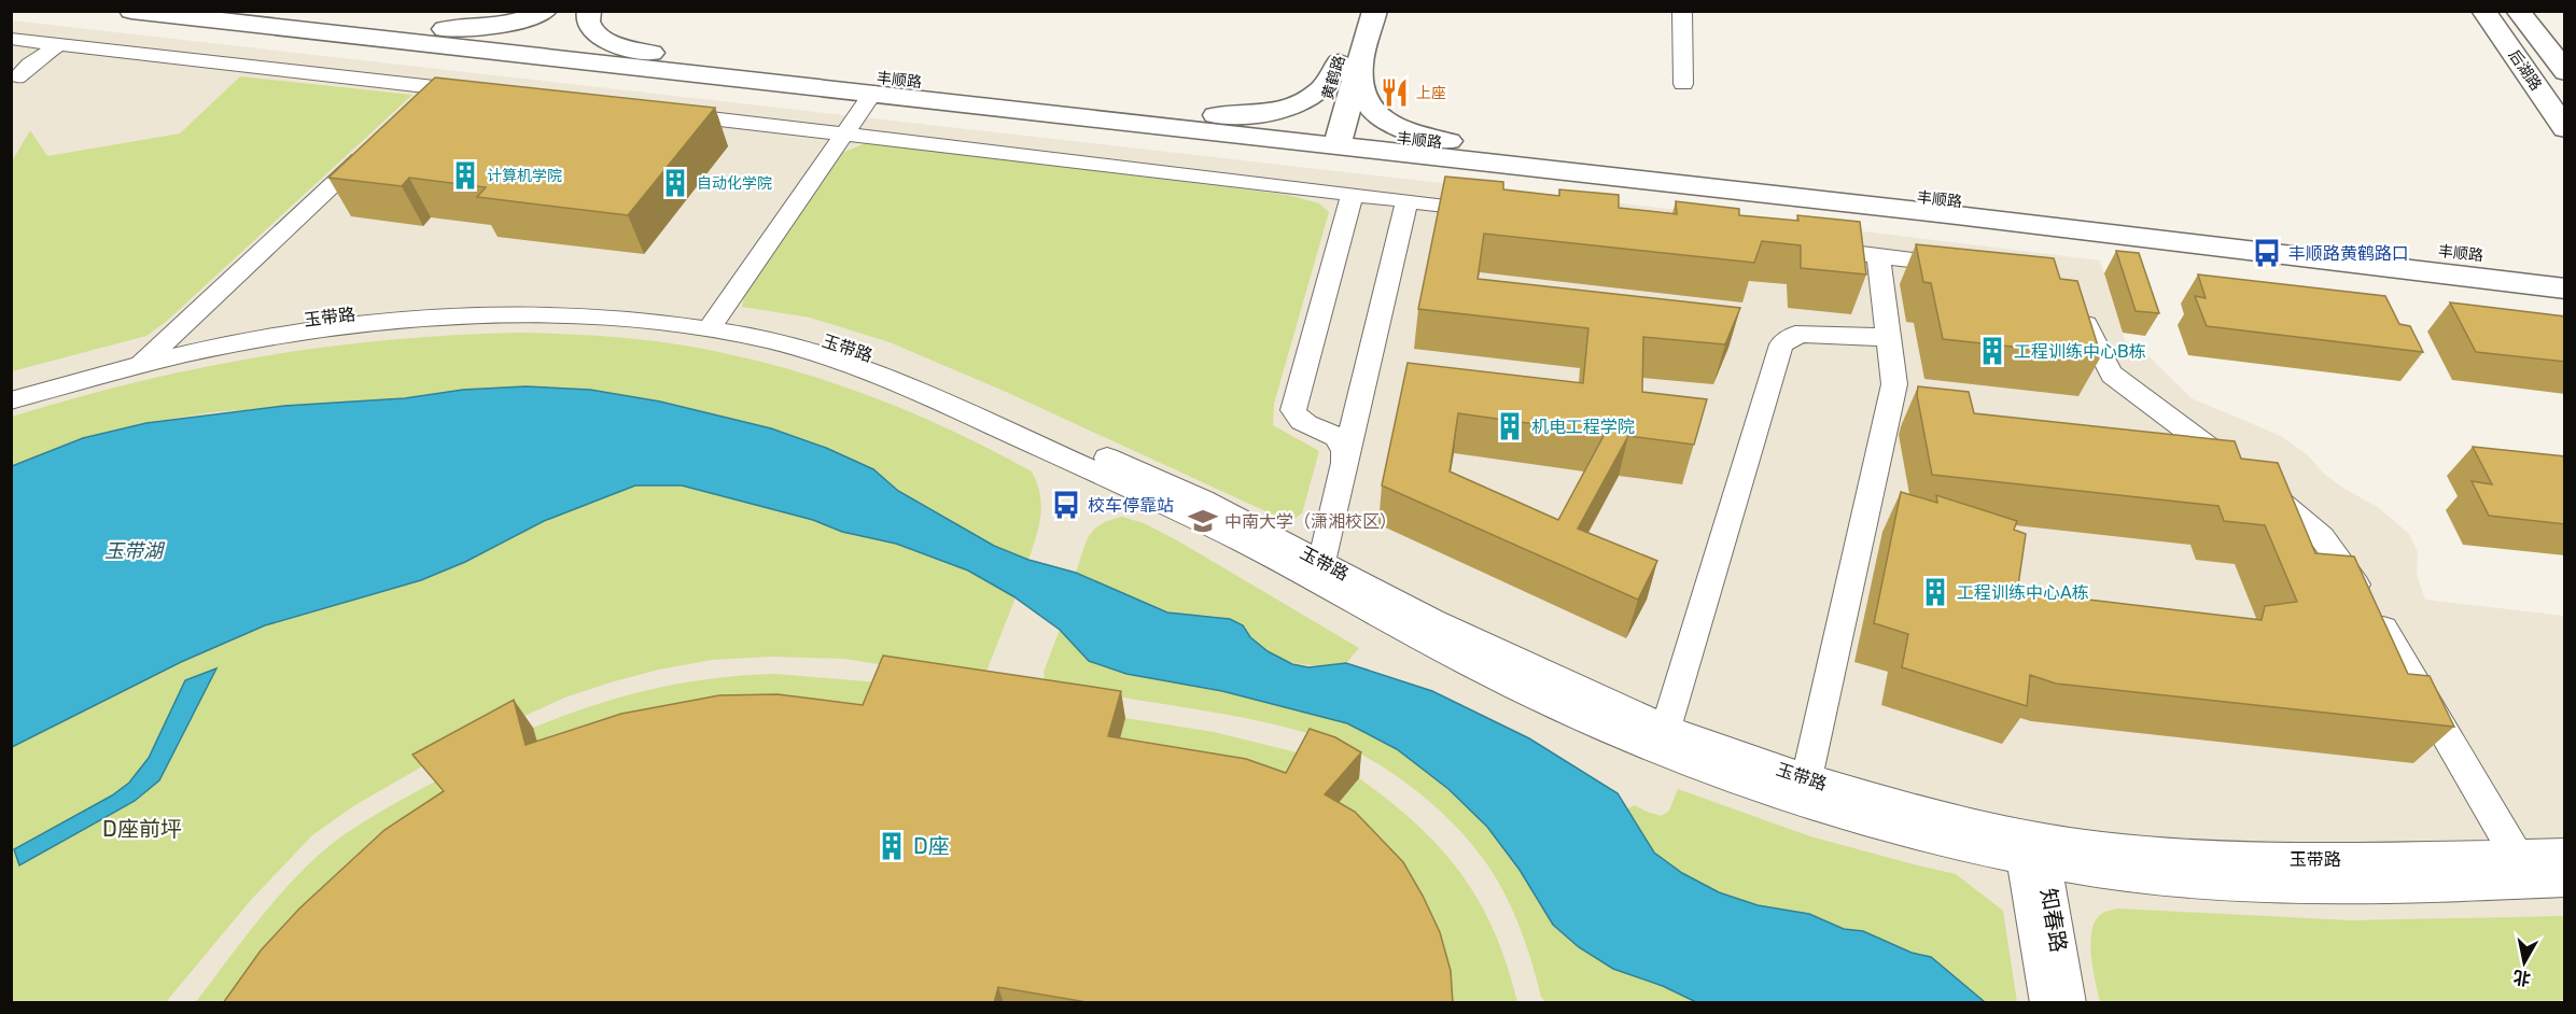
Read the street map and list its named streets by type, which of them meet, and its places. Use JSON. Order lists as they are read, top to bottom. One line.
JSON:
{"streets":{"main road":["后湖路","黄鹤路","丰顺路"],"street":["玉带路","知春路"]},"crossings":[["玉带路","知春路"]],"water":["玉带湖"],"parks":["D座前坪"],"places":{"restaurant":["上座"],"building":["计算机学院","自动化学院","工程训练中心B栋","机电工程学院","工程训练中心A栋","D座"],"bus stop":["丰顺路黄鹤路口","校车停靠站"],"school or university":["中南大学（潇湘校区）"]},"north":"bottom"}
